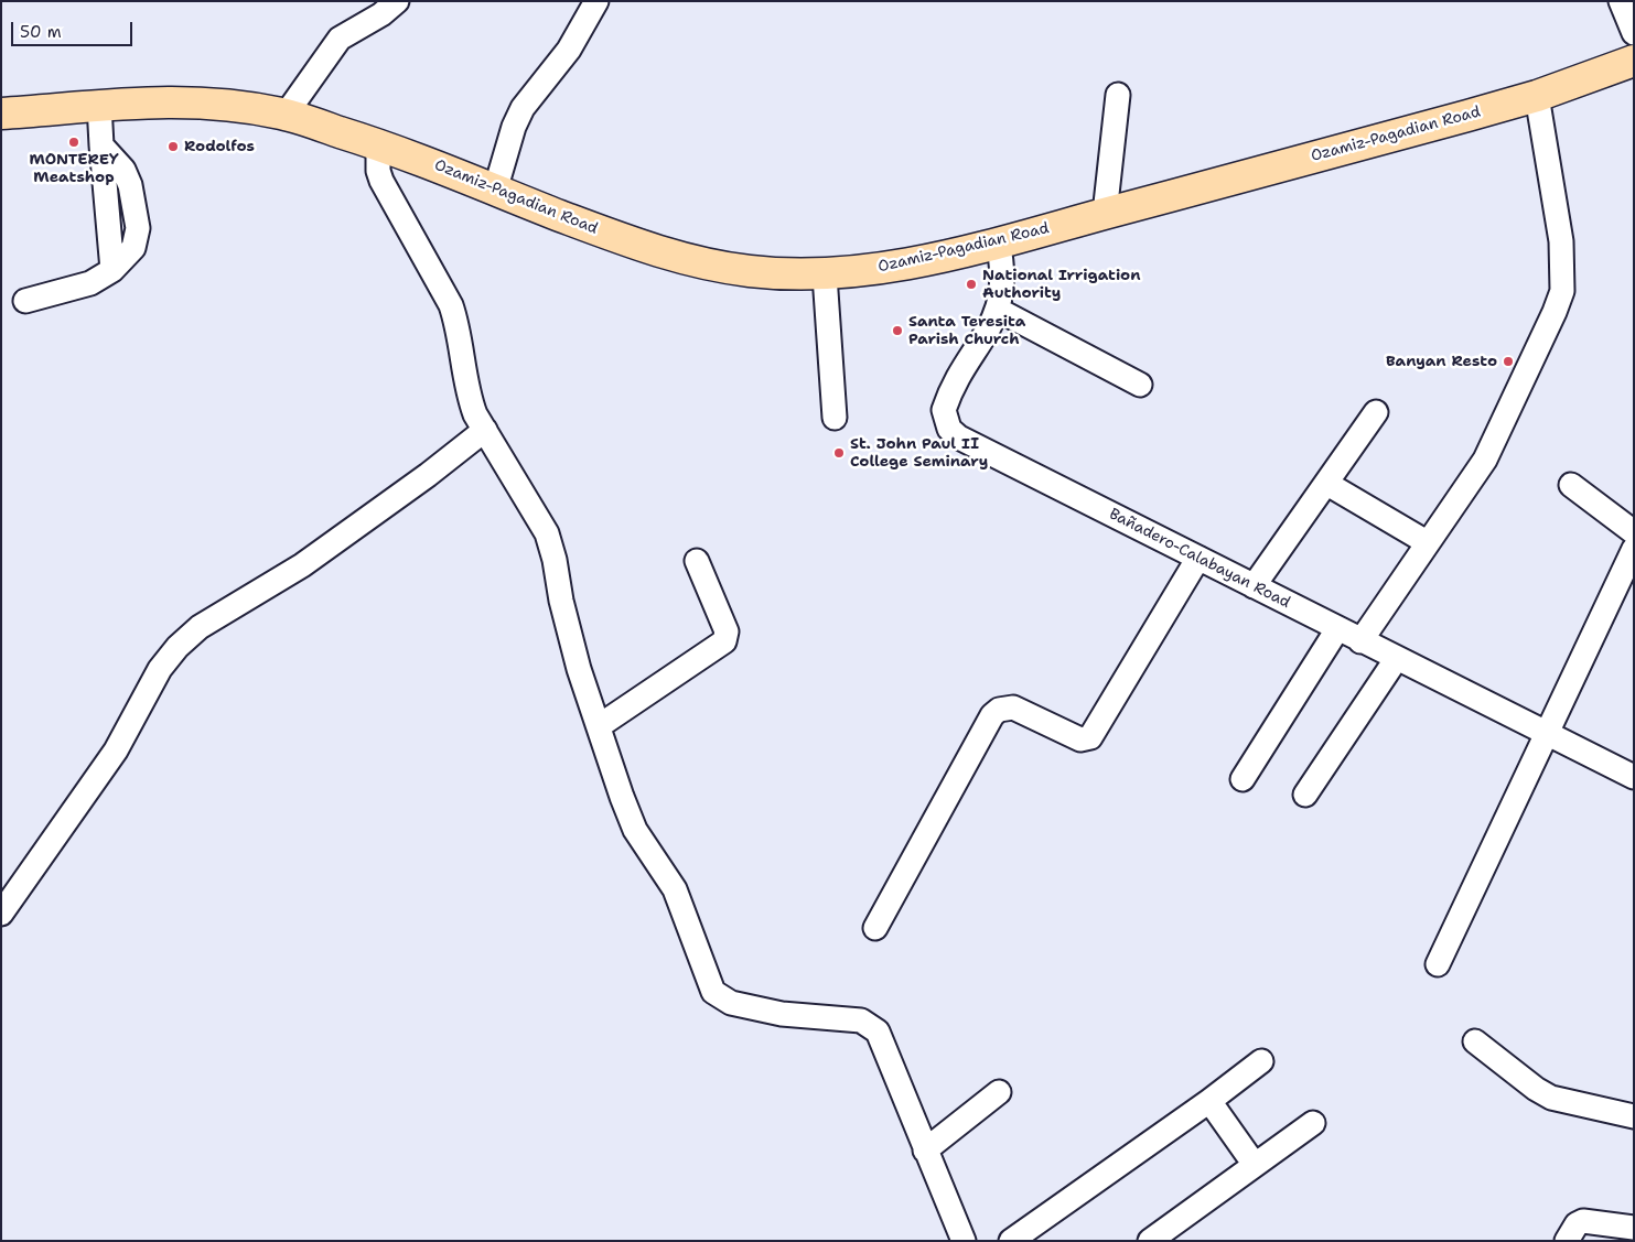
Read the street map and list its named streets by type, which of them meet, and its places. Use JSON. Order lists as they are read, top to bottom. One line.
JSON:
{"streets":{"main road":["Ozamiz-Pagadian Road"],"street":["Bañadero-Calabayan Road"]},"crossings":[["Ozamiz-Pagadian Road","Bañadero-Calabayan Road"]],"places":["MONTEREY Meatshop","Rodolfos","National Irrigation Authority","Santa Teresita Parish Church","Banyan Resto","St. John Paul II College Seminary"],"scale_bar":"50 m"}
